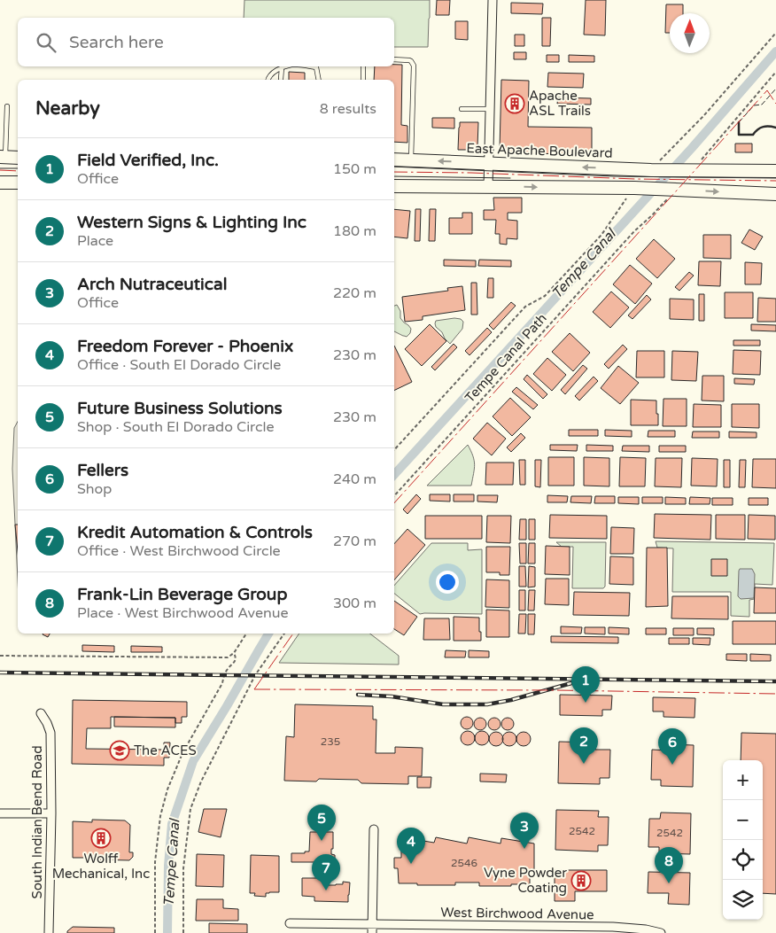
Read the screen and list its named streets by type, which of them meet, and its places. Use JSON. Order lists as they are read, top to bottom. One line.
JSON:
{"streets":{"main road":["East Apache Boulevard"],"street":["South Indian Bend Road","West Birchwood Avenue"],"path":["Tempe Canal Path"]},"water":["Tempe Canal"],"places":{"building":["Apache ASL Trails","Wolff Mechanical, Inc","Vyne Powder Coating"],"school or university":["The ACES"]},"house_numbers":["235","2542","2542","2546"],"north":"top","page":{"search":"Search here","heading":["Nearby","8 results"],"list":[{"mark":"1","name":"Field Verified, Inc.","note":"Office","value":"150 m"},{"mark":"2","name":"Western Signs & Lighting Inc","note":"Place","value":"180 m"},{"mark":"3","name":"Arch Nutraceutical","note":"Office","value":"220 m"},{"mark":"4","name":"Freedom Forever - Phoenix","note":"Office · South El Dorado Circle","value":"230 m"},{"mark":"5","name":"Future Business Solutions","note":"Shop · South El Dorado Circle","value":"230 m"},{"mark":"6","name":"Fellers","note":"Shop","value":"240 m"},{"mark":"7","name":"Kredit Automation & Controls","note":"Office · West Birchwood Circle","value":"270 m"},{"mark":"8","name":"Frank-Lin Beverage Group","note":"Place · West Birchwood Avenue","value":"300 m"}],"pins":["1","2","6","5","3","4","8","7"],"map_buttons":["+","−"]}}
